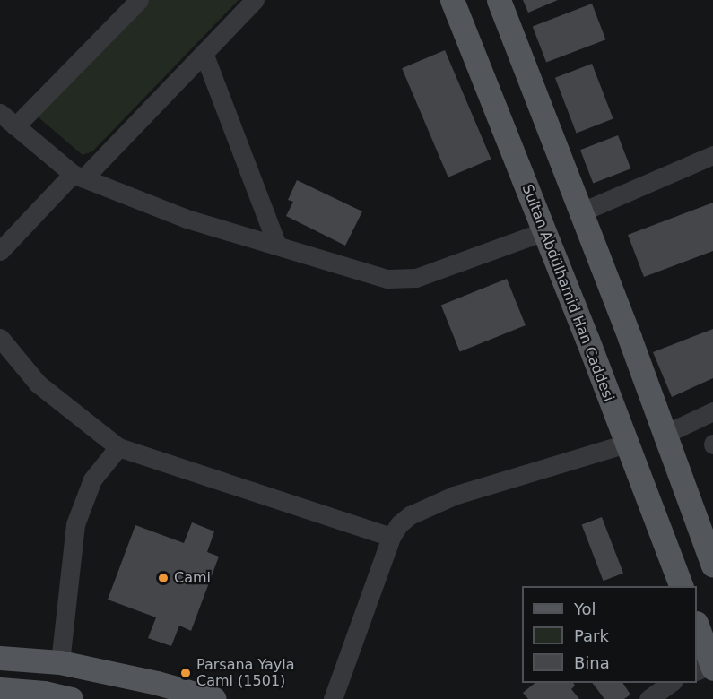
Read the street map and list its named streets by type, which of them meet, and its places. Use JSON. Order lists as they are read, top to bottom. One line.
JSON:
{"streets":{"main road":["Sultan Abdülhamid Han Caddesi"]},"places":["Cami","Parsana Yayla Cami (1501)"],"legend":["Yol","Park","Bina"]}
